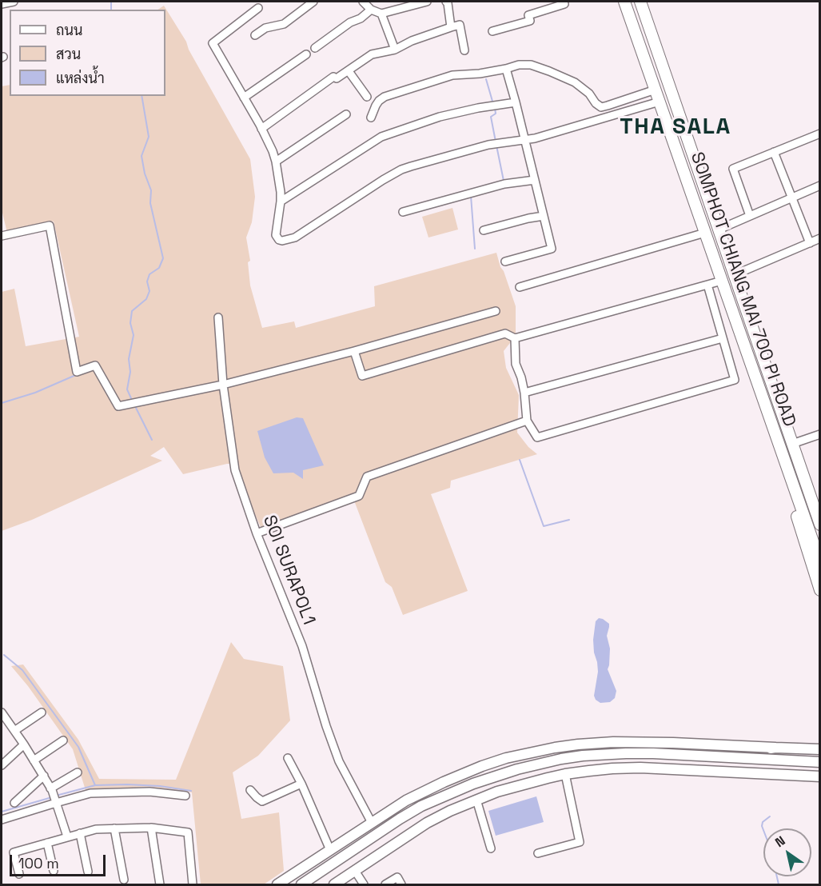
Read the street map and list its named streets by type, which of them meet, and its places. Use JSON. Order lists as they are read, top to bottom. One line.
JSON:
{"streets":{"main road":["SOMPHOT CHIANG MAI 700 PI ROAD"],"street":["SOI SURAPOL1"]},"districts":["THA SALA"],"legend":["ถนน","สวน","แหล่งน้ำ"],"scale_bar":"100 m","north":"top left"}
